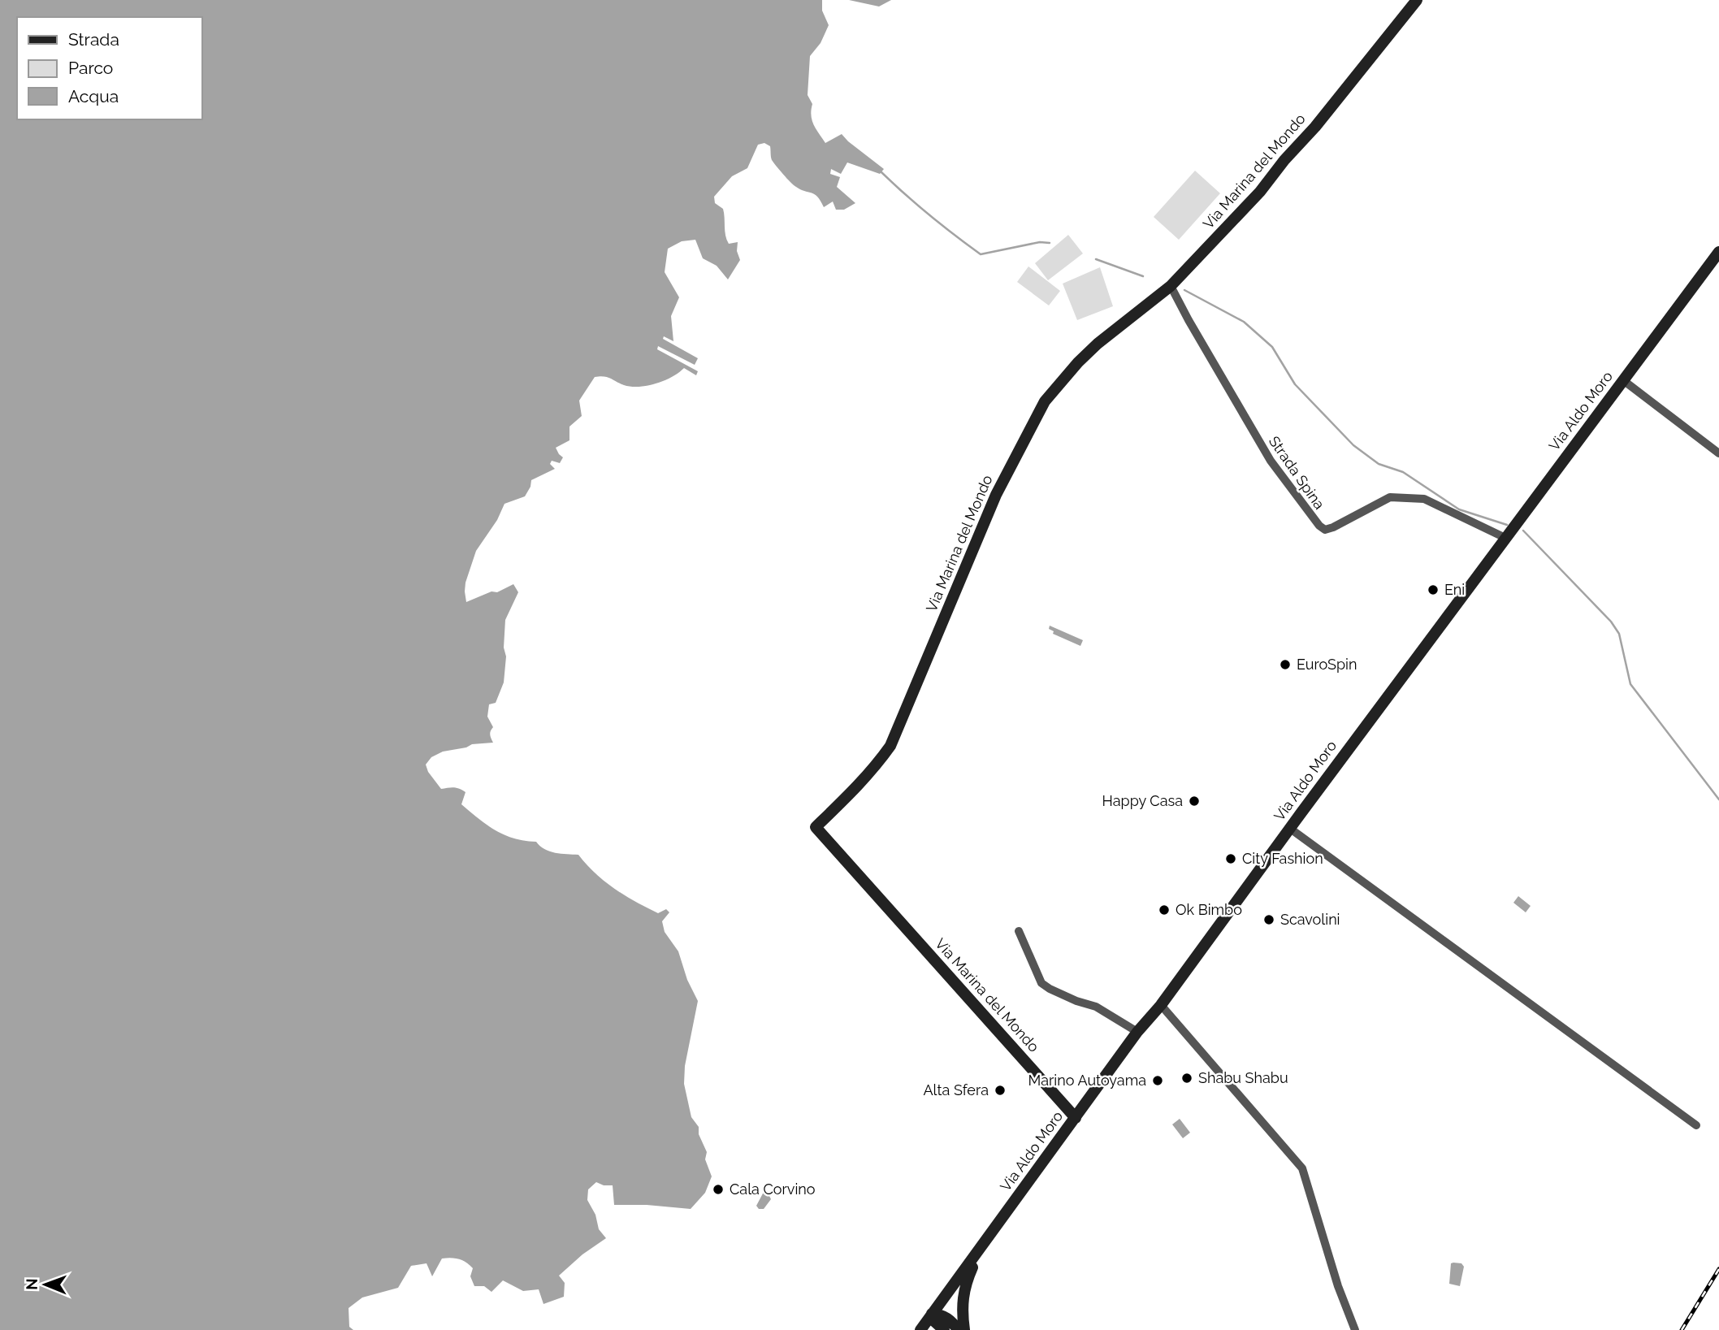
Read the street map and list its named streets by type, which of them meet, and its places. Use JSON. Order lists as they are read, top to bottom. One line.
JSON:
{"streets":{"main road":["Via Marina del Mondo","Via Aldo Moro"],"street":["Strada Spina"]},"crossings":[["Via Marina del Mondo","Via Aldo Moro"],["Via Marina del Mondo","Strada Spina"],["Via Aldo Moro","Strada Spina"]],"places":["Eni","EuroSpin","Happy Casa","City Fashion","Ok Bimbo","Scavolini","Shabu Shabu","Marino Autoyama","Alta Sfera","Cala Corvino"],"legend":["Strada","Parco","Acqua"],"north":"left"}
